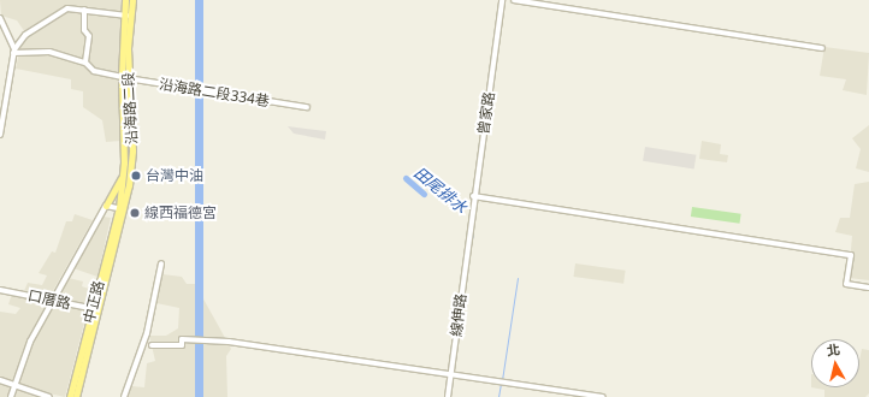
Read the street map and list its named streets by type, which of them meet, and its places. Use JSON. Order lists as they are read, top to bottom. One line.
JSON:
{"streets":{"main road":["沿海路二段","中正路"],"street":["沿海路二段334巷","曾家路","口厝路","線伸路"]},"crossings":[["沿海路二段334巷","沿海路二段"],["沿海路二段","中正路"],["曾家路","線伸路"],["口厝路","中正路"]],"water":["田尾排水"],"places":["台灣中油","線西福德宮"],"north":"top"}
